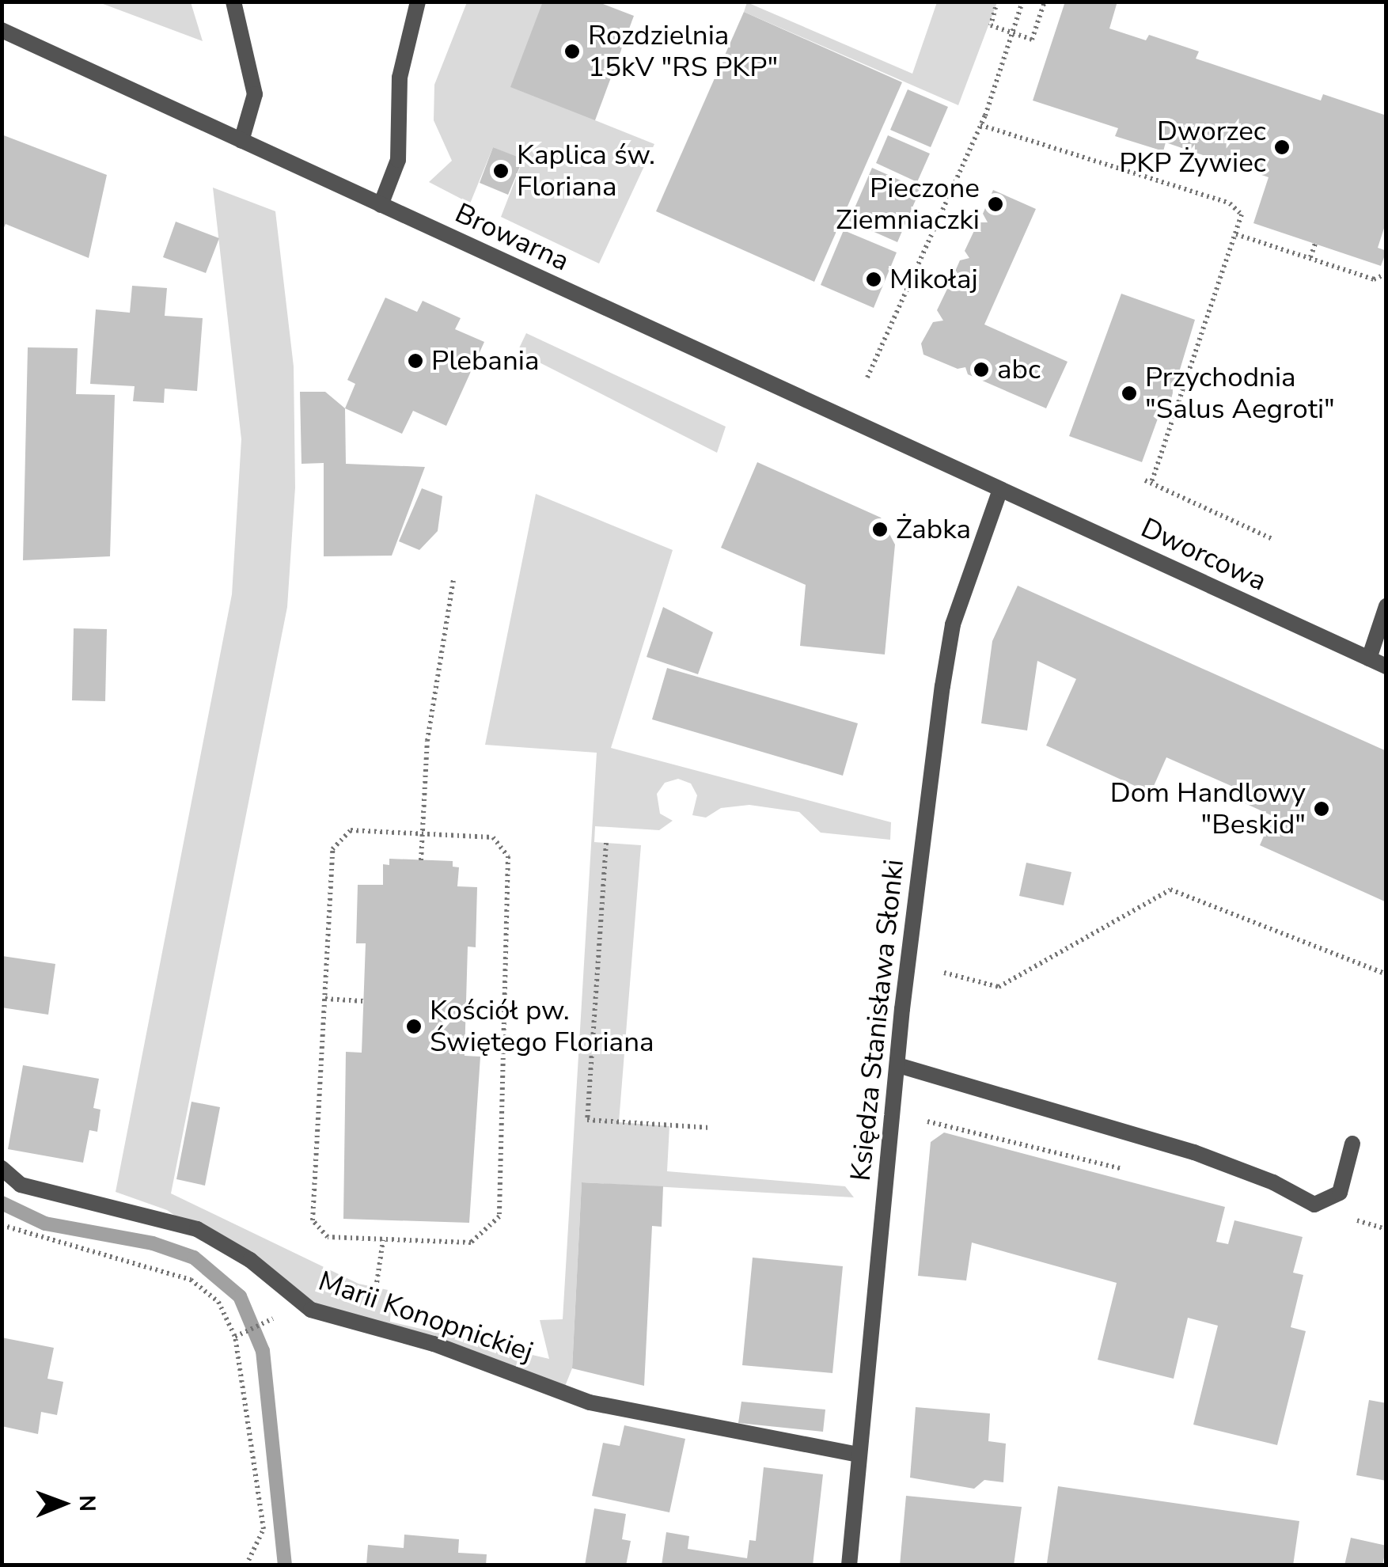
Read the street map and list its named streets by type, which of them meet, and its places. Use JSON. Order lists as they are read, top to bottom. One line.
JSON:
{"streets":{"street":["Browarna","Dworcowa","Księdza Stanisława Słonki","Marii Konopnickiej"]},"crossings":[["Browarna","Dworcowa"],["Browarna","Księdza Stanisława Słonki"],["Dworcowa","Księdza Stanisława Słonki"],["Księdza Stanisława Słonki","Marii Konopnickiej"]],"places":["Rozdzielnia 15kV \"RS PKP\"","Dworzec PKP Żywiec","Kaplica św. Floriana","Pieczone Ziemniaczki","Mikołaj","Plebania","abc","Przychodnia \"Salus Aegroti\"","Żabka","Dom Handlowy \"Beskid\"","Kościół pw. Świętego Floriana"],"north":"right"}
